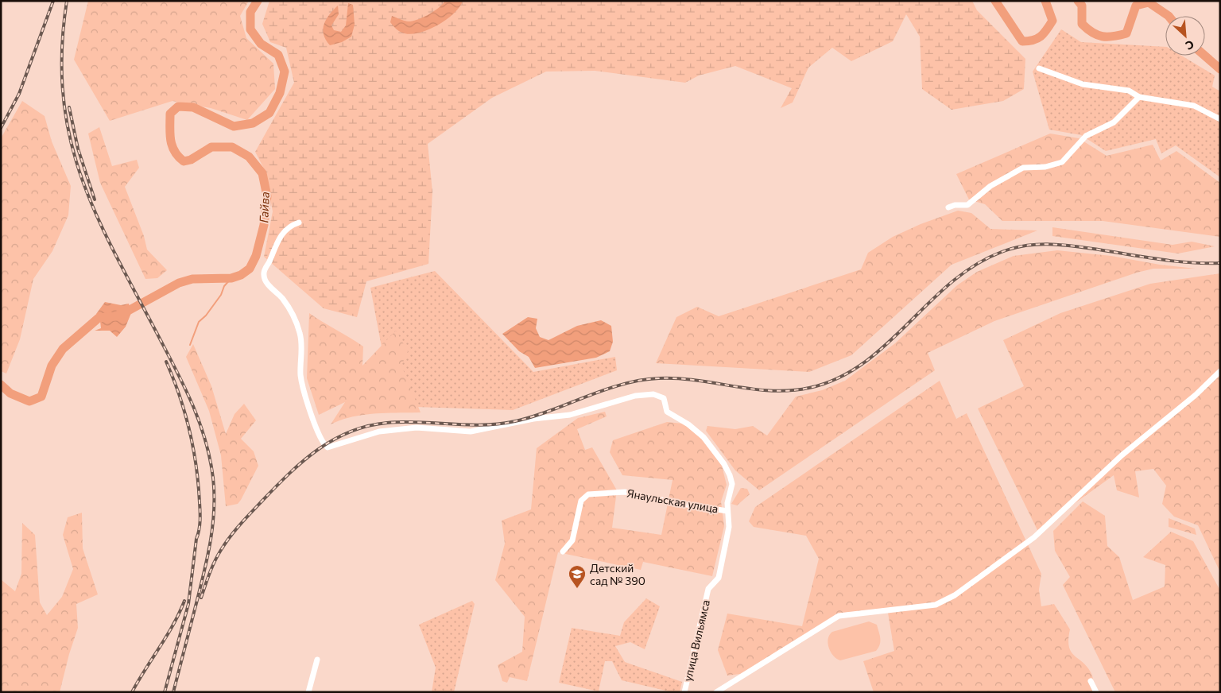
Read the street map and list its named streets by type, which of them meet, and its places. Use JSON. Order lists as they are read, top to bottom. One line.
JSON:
{"streets":{"street":["Янаульская улица","улица Вильямса"]},"crossings":[["Янаульская улица","улица Вильямса"]],"water":["Гайва"],"places":{"school or university":["Детский сад № 390"]},"north":"bottom right"}
